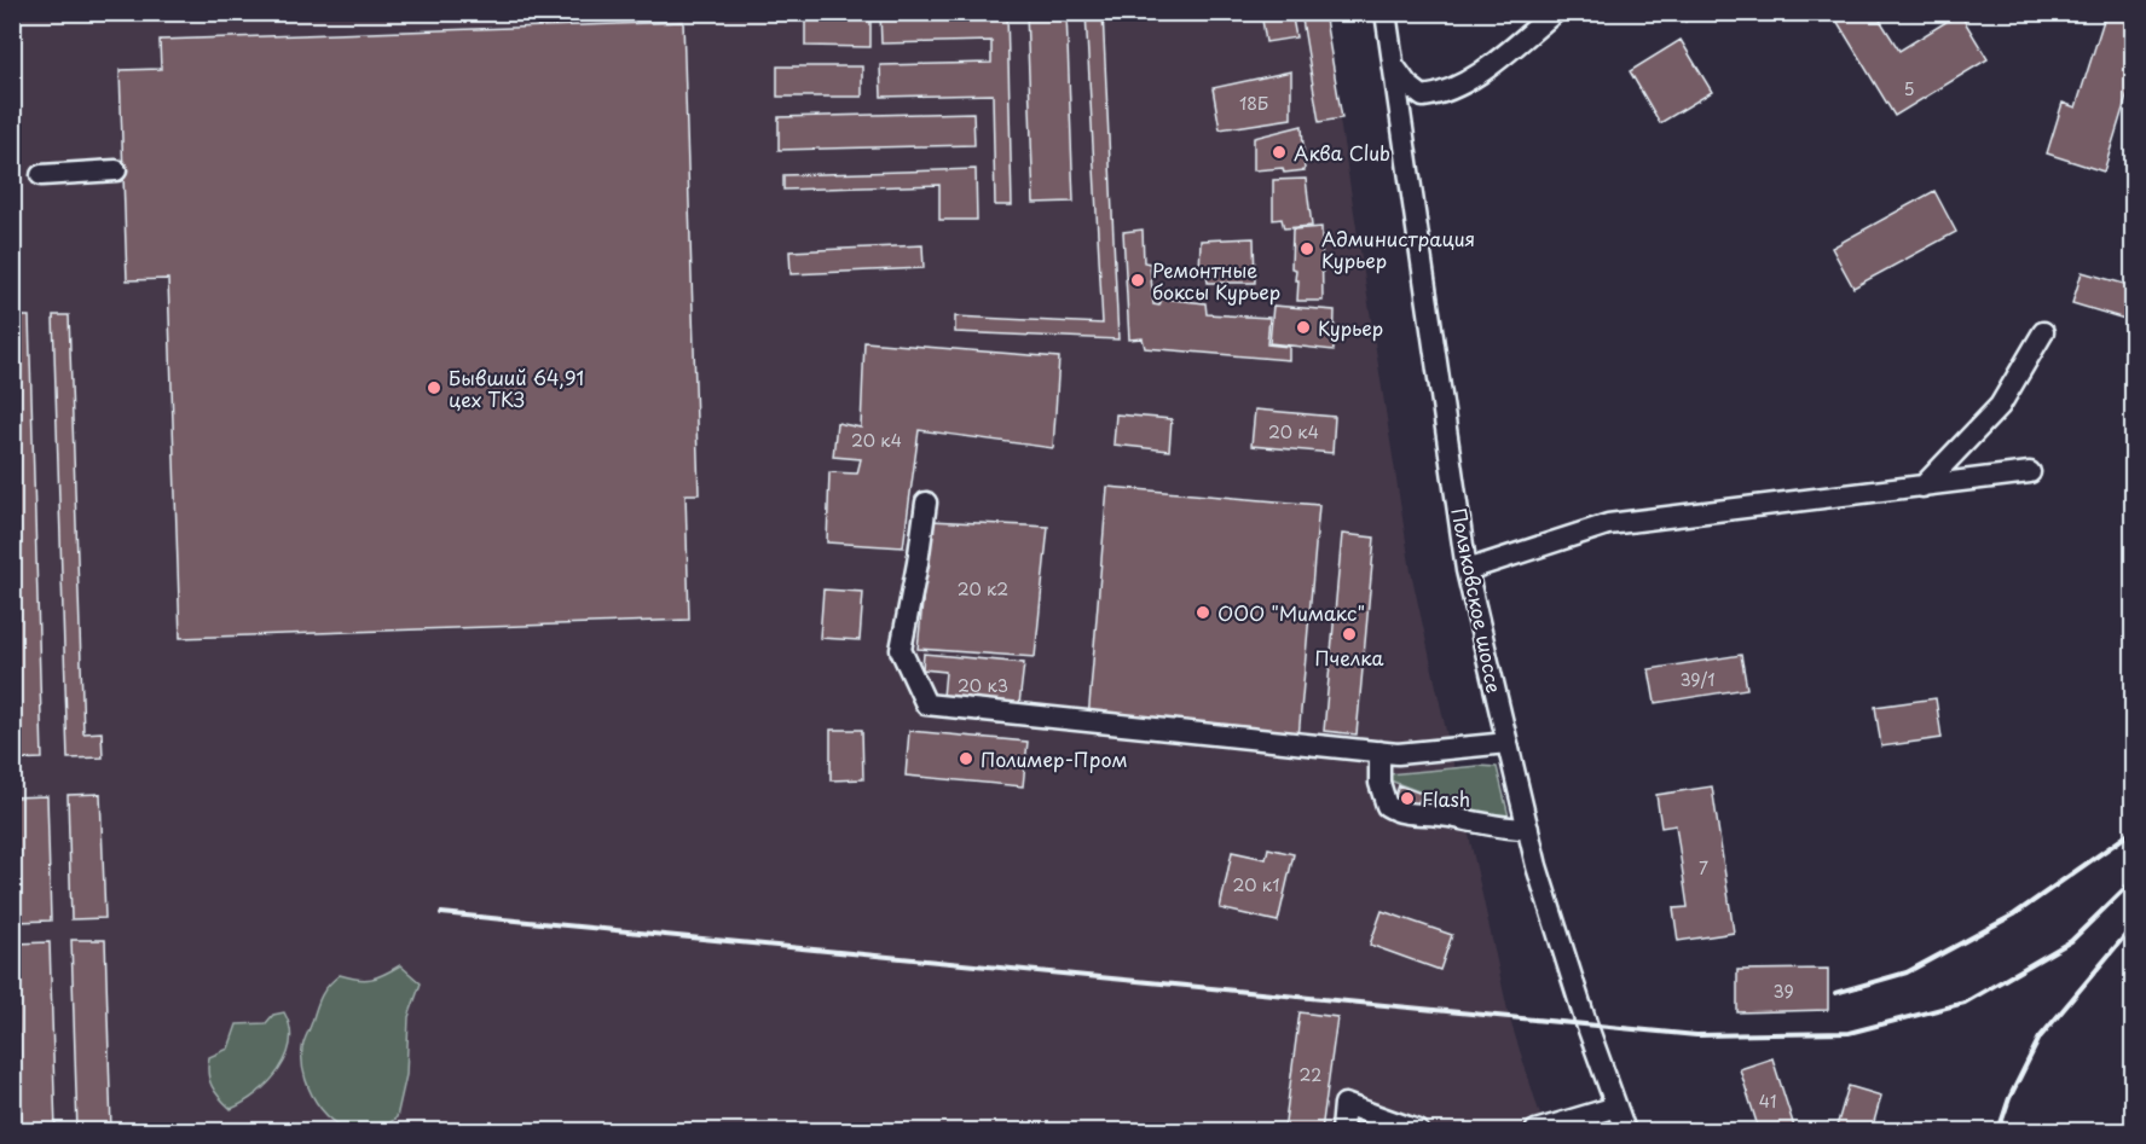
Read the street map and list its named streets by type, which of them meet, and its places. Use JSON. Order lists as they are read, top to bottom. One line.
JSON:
{"streets":{"street":["Поляковское шоссе"]},"places":["Аква Club","Администрация Курьер","Ремонтные боксы Курьер","Курьер","Бывший 64,91 цех ТКЗ","ООО \"Мимакс\"","Пчелка","Полимер-Пром","Flash"],"house_numbers":["5","18Б","20 к4","20 к4","20 к2","39/1","20 к3","7","20 к1","39","22","41"]}
